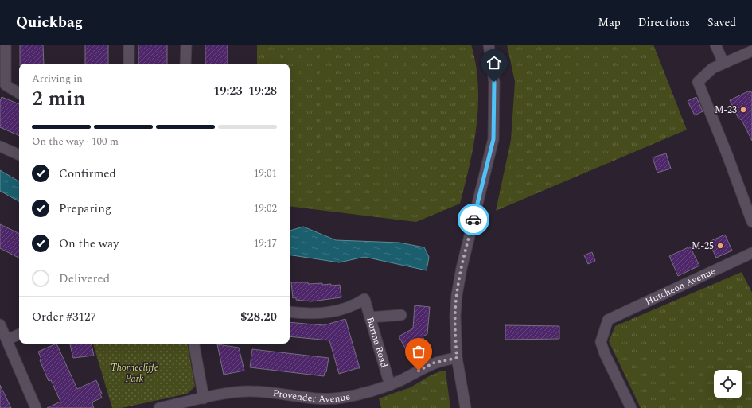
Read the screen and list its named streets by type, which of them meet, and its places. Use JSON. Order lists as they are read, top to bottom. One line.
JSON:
{"streets":{"street":["Hutcheon Avenue","Burma Road","Provender Avenue"]},"crossings":[["Burma Road","Provender Avenue"]],"parks":["Thornecliffe Park"],"places":["M-23","M-25"],"page":{"header":"Quickbag","nav":["Map","Directions","Saved"],"heading":["2 min","Arriving in","19:23–19:28"],"panel":["Order #3127","$28.20"],"bar":"On the way · 100 m","list":[["Confirmed","19:01"],["Preparing","19:02"],["On the way","19:17"],"Delivered"]}}
